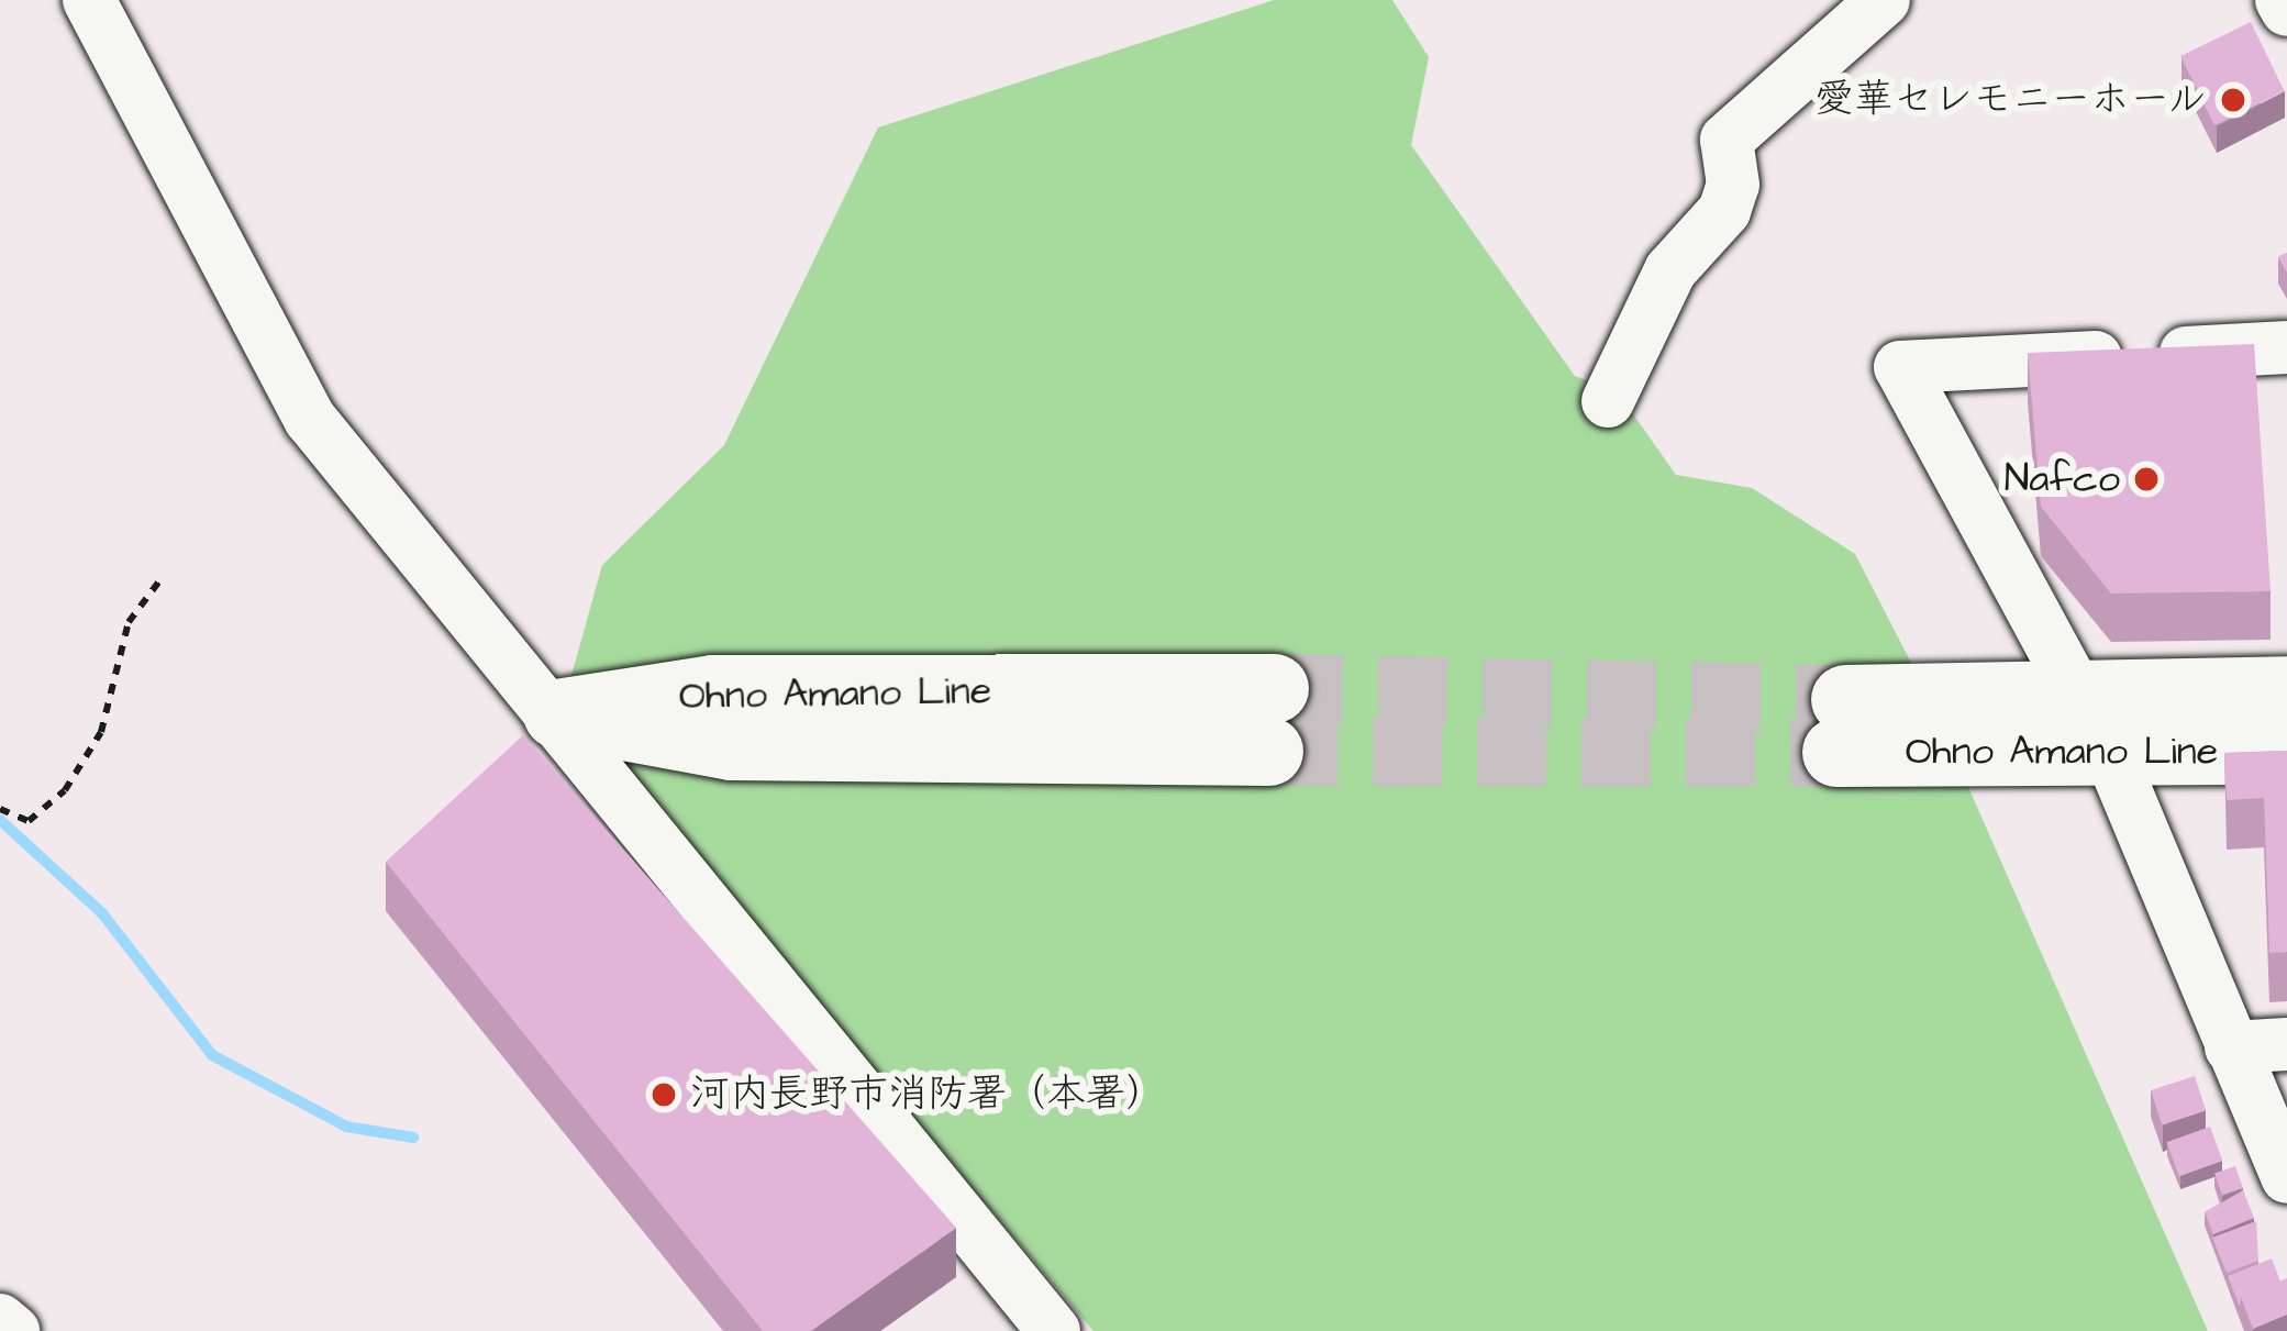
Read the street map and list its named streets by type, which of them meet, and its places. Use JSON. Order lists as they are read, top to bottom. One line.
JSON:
{"streets":{"main road":["Ohno Amano Line"]},"places":["愛華セレモニーホール","Nafco","河内長野市消防署（本署）"]}
